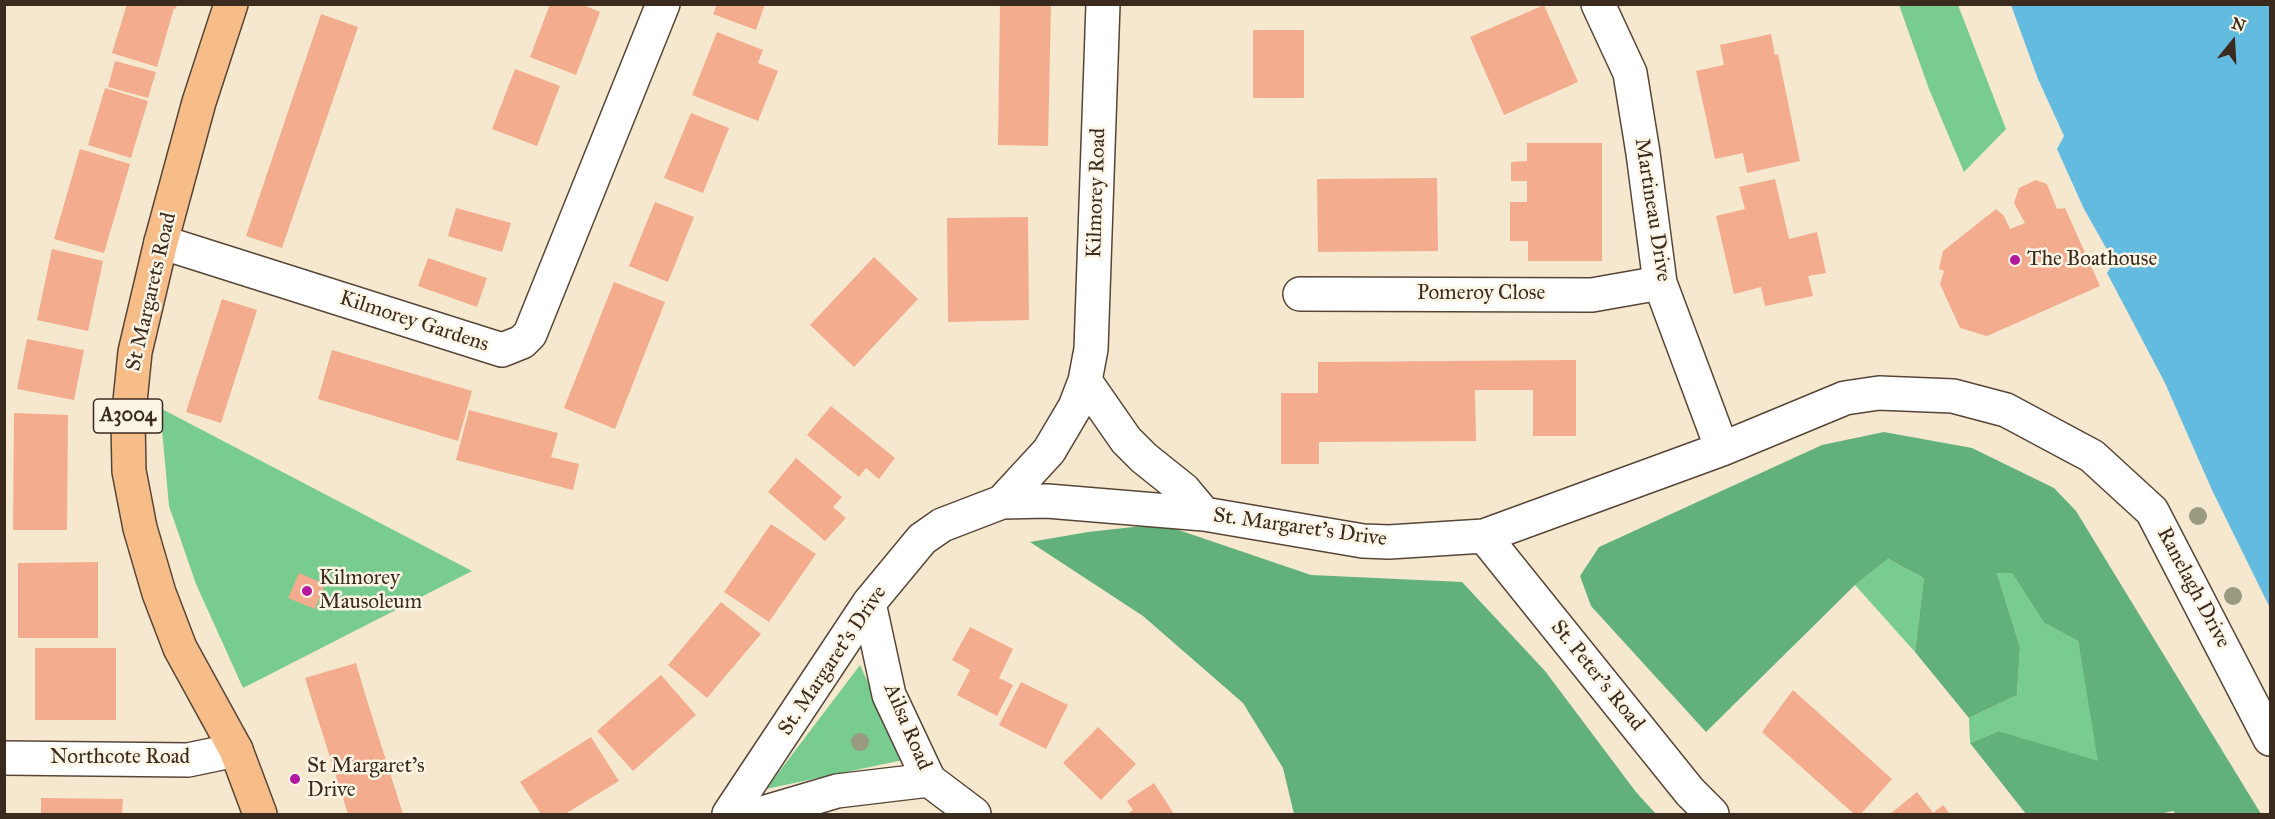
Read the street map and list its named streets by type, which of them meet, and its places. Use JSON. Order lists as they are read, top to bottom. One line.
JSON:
{"streets":{"main road":["St Margarets Road","A3004"],"street":["Kilmorey Road","Martineau Drive","Pomeroy Close","Kilmorey Gardens","St. Margaret's Drive","Ranelagh Drive","St. Peter's Road","Ailsa Road","Northcote Road"]},"crossings":[["Kilmorey Road","St. Margaret's Drive"],["Martineau Drive","Pomeroy Close"],["Martineau Drive","St. Margaret's Drive"],["St Margarets Road","Kilmorey Gardens"],["St Margarets Road","Northcote Road"],["St. Margaret's Drive","Ranelagh Drive"],["St. Margaret's Drive","St. Peter's Road"],["St. Margaret's Drive","Ailsa Road"]],"places":["The Boathouse","Kilmorey Mausoleum","St Margaret's Drive"],"north":"top"}
